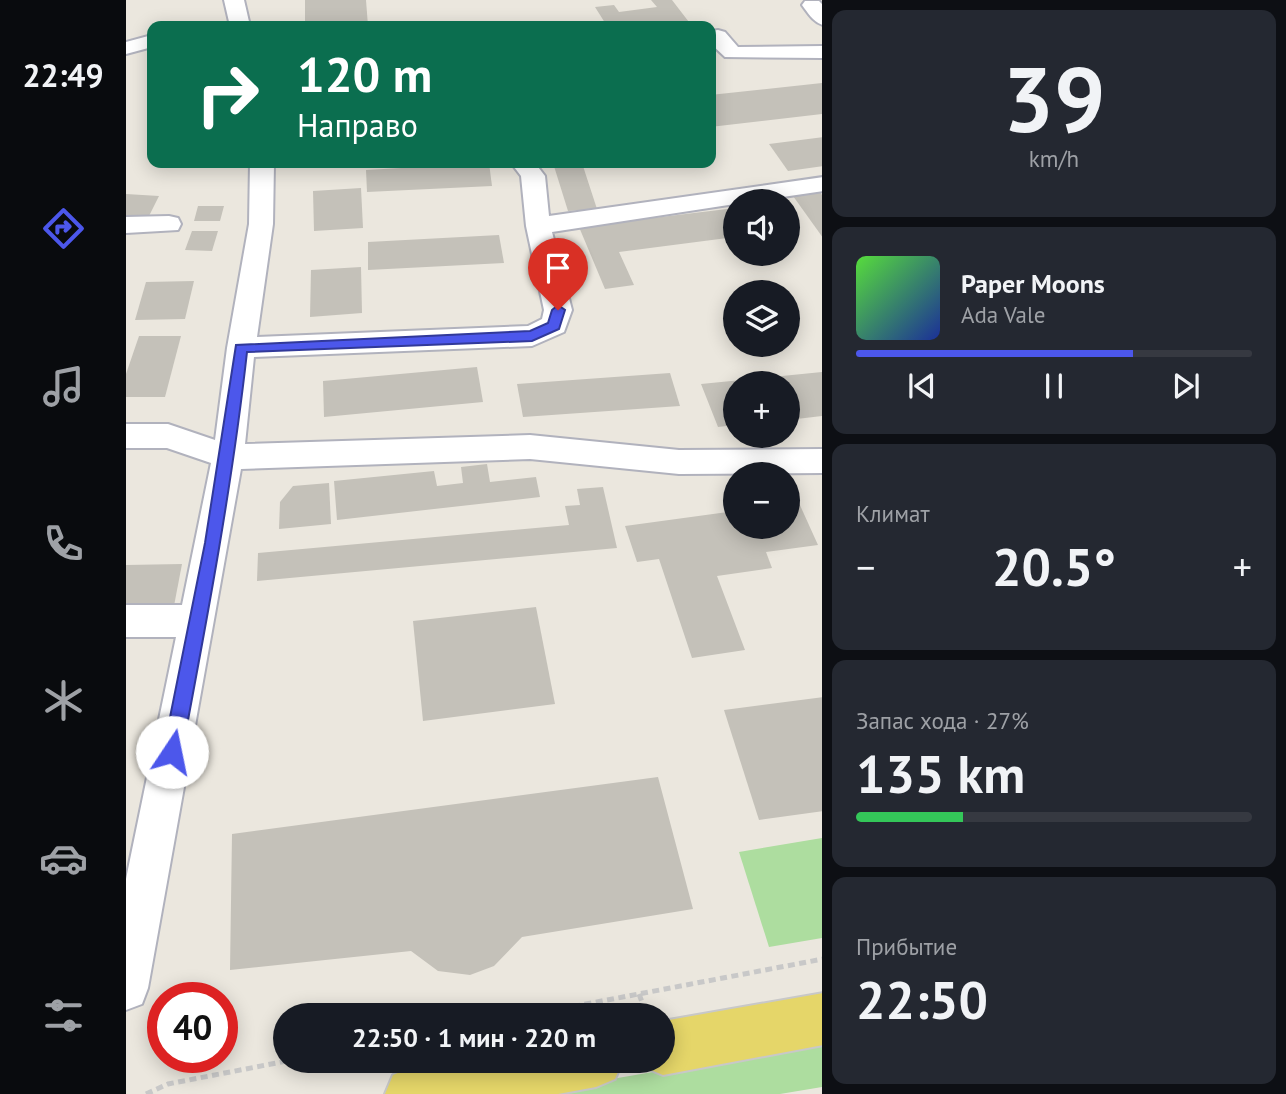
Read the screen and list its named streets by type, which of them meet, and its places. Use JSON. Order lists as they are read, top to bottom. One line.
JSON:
{"page":{"tabs":"22:49","tile":[["39","km/h"],"Климат",["Запас хода · 27%","135 km"],["Прибытие","22:50"]],"turn":["120 m","Направо"],"map_buttons":["+","−"],"song":["Paper Moons","Ada Vale"],"heat":["−","20.5°","+"],"limit":"40","trip":"22:50 · 1 мин · 220 m"}}
